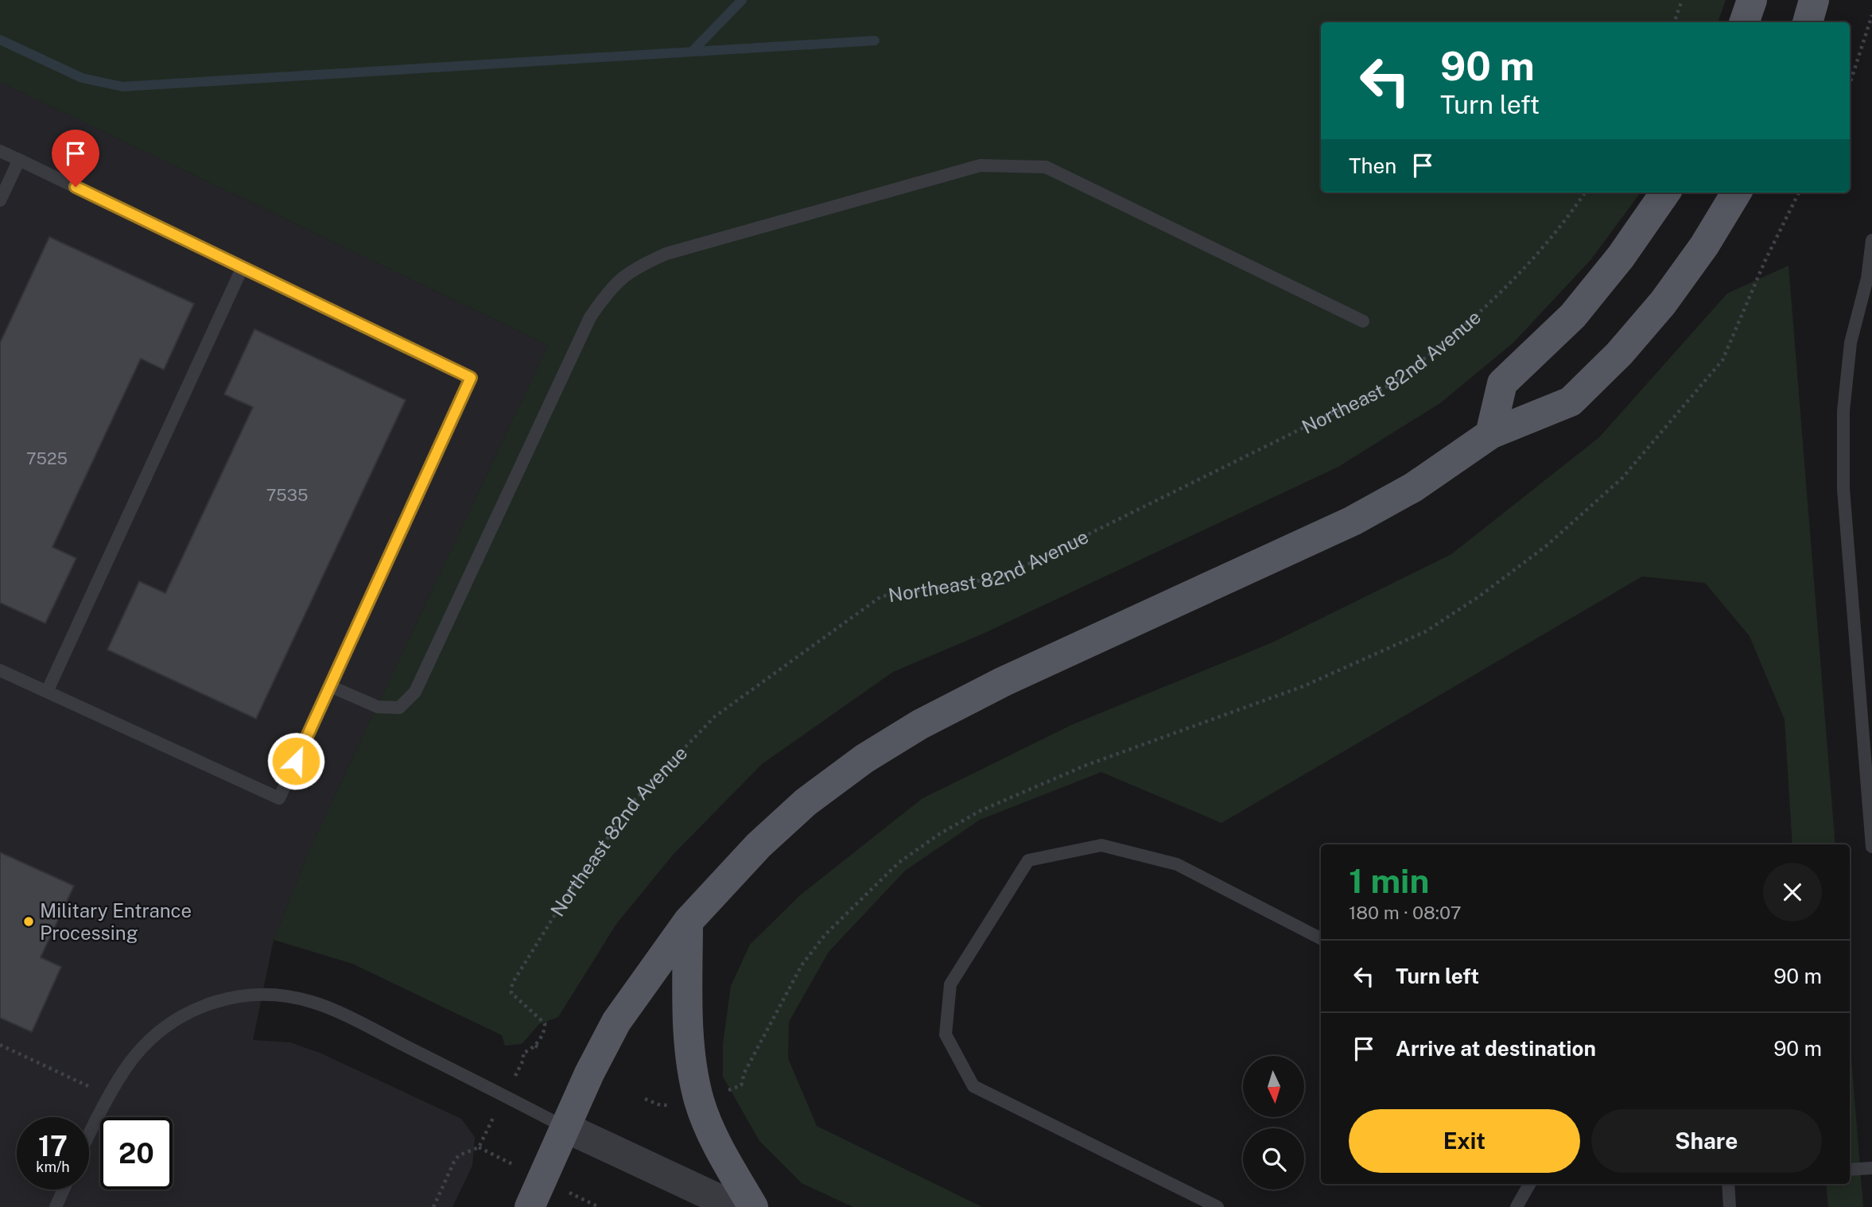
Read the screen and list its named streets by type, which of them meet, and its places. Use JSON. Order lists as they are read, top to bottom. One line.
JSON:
{"streets":{"path":["Northeast 82nd Avenue"]},"places":["Military Entrance Processing"],"house_numbers":["7525","7535"],"north":"bottom","page":{"turn":["90 m","Turn left"],"then":"Then","heading":["1 min","180 m · 08:07"],"list":[{"name":"Turn left","value":"90 m"},{"name":"Arrive at destination","value":"90 m"}],"buttons":["Exit","Share"],"speed":"17 km/h","limit":"20"}}
